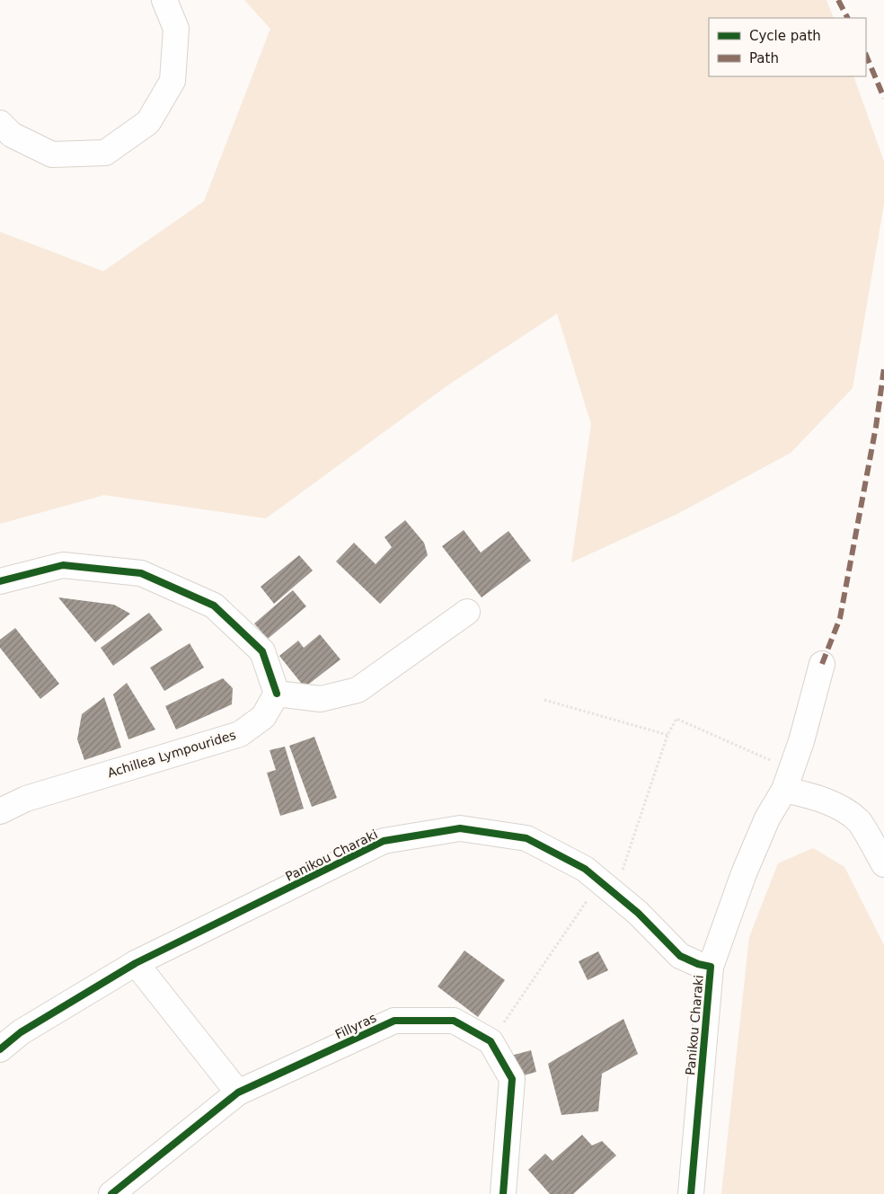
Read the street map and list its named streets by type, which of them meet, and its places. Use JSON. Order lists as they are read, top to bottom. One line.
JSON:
{"streets":{"street":["Achillea Lympourides","Panikou Charaki","Fillyras"]},"legend":["Cycle path","Path"]}
